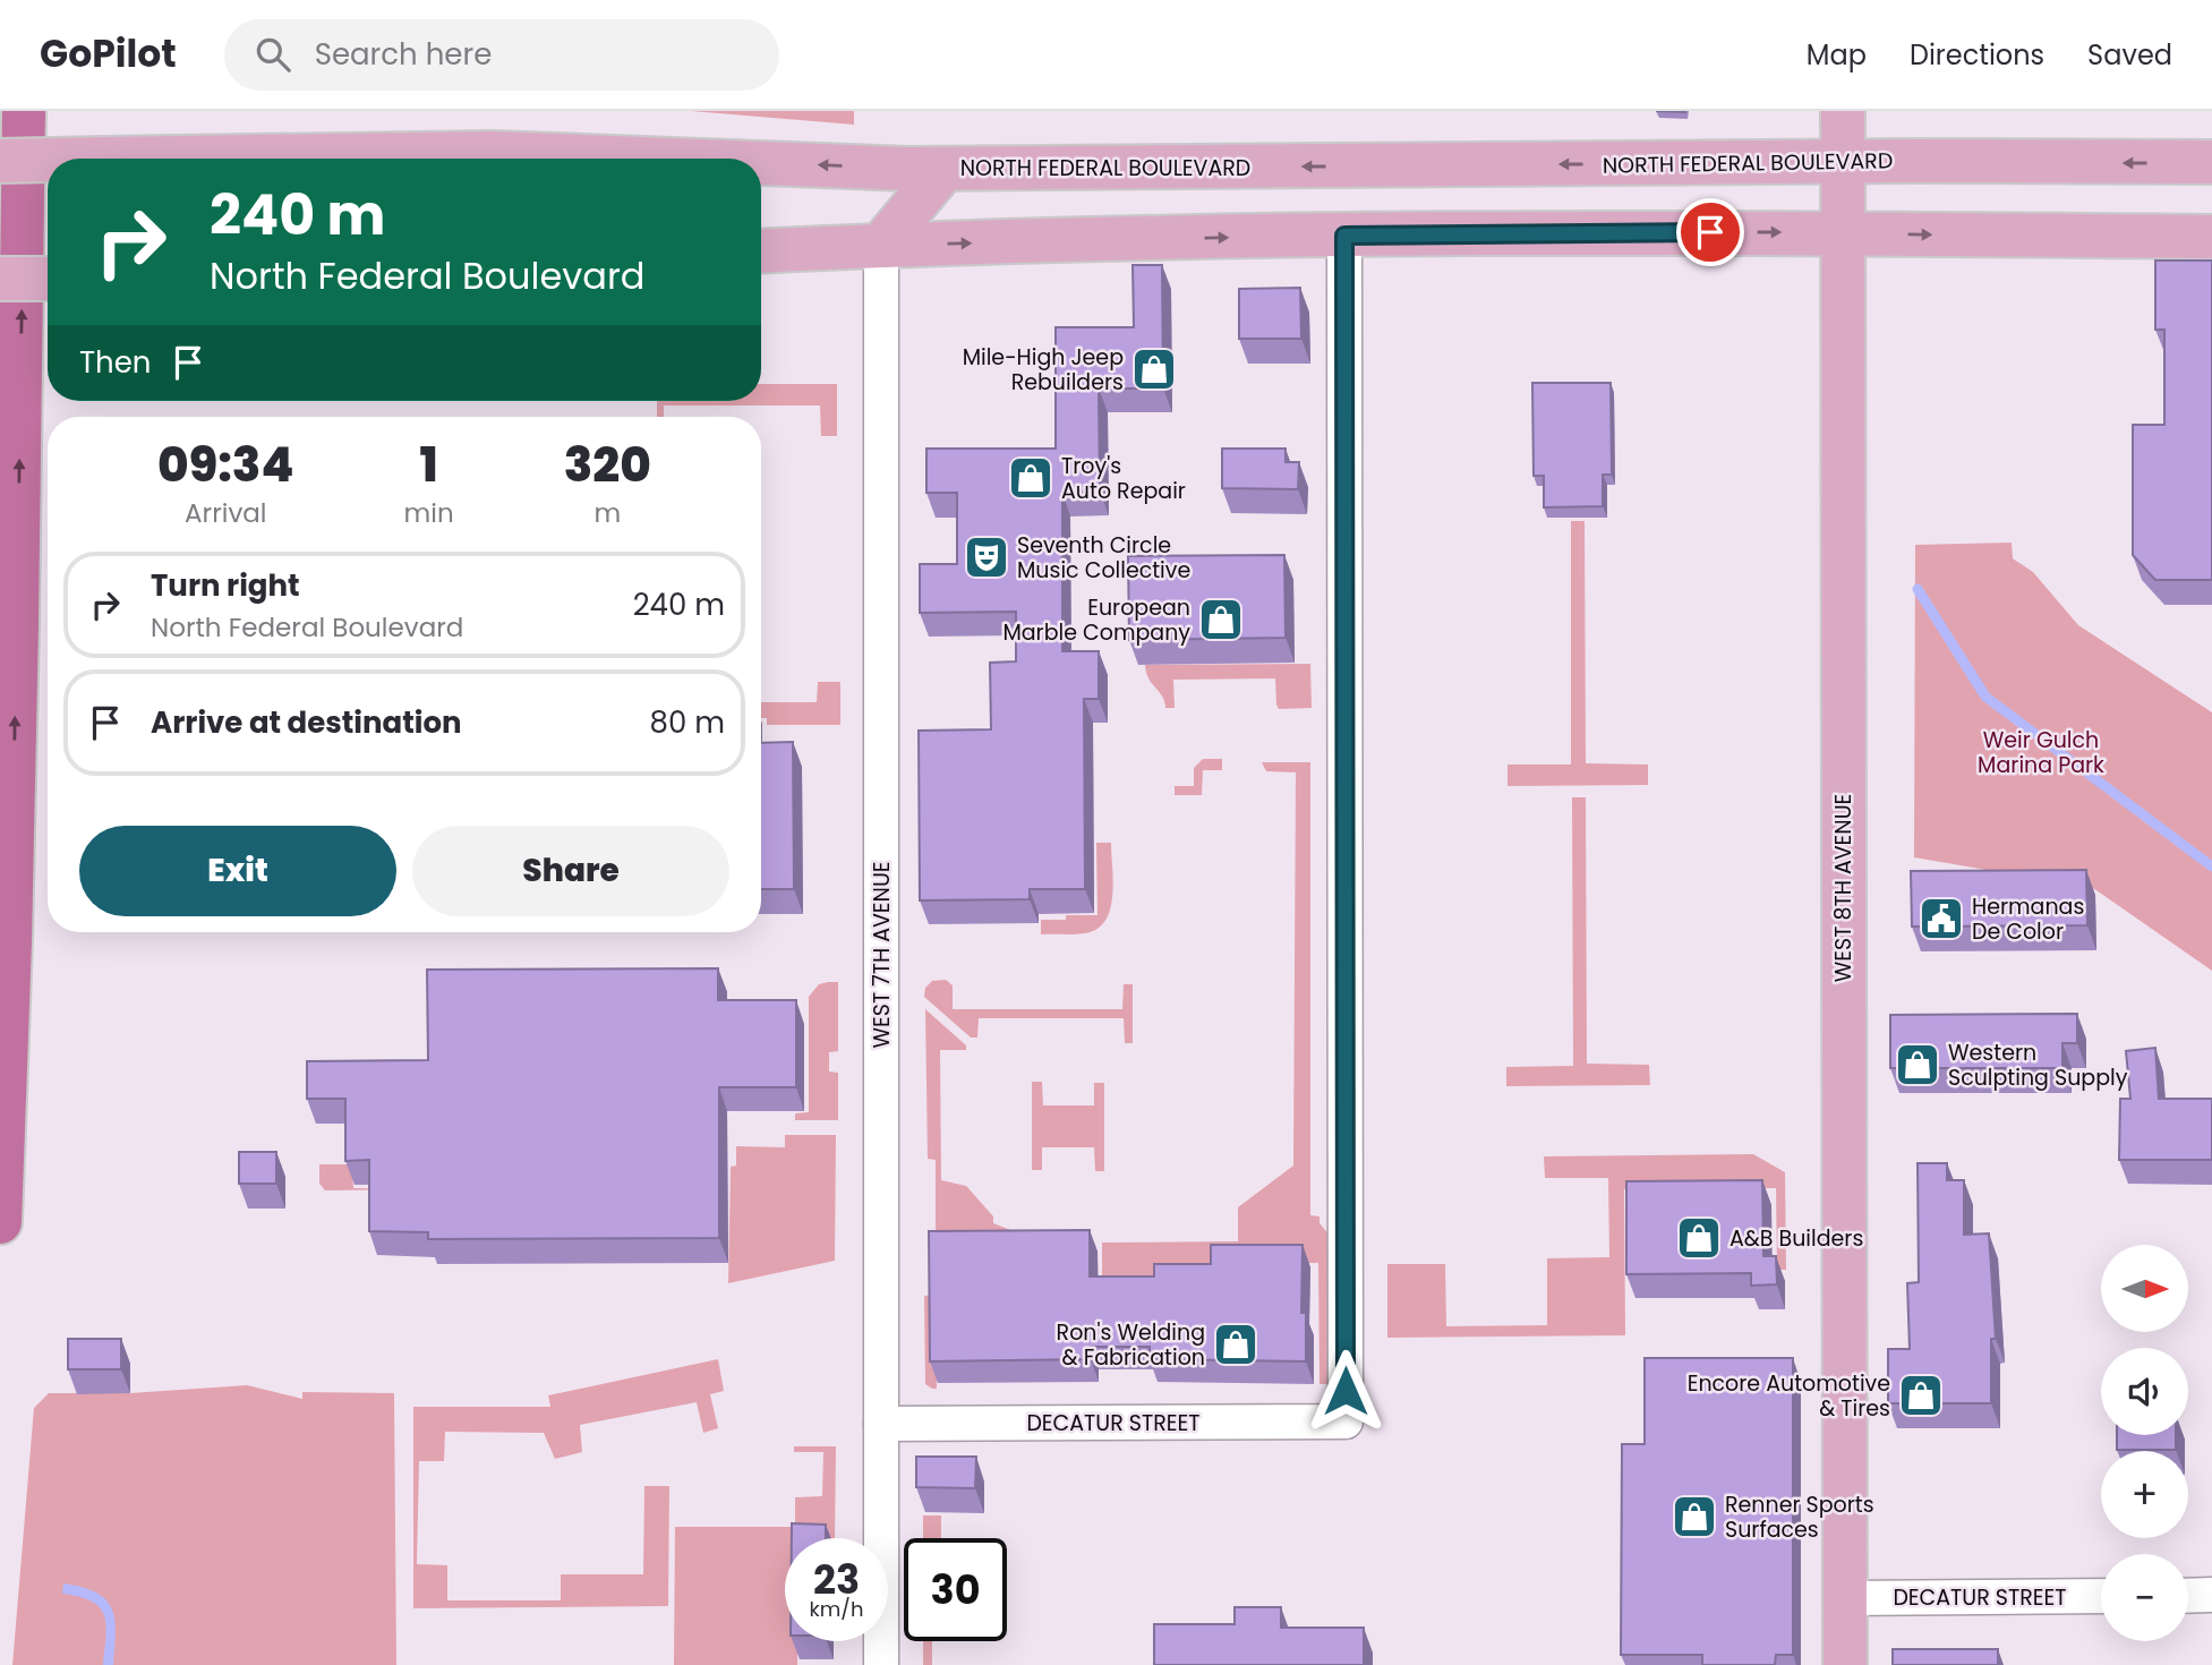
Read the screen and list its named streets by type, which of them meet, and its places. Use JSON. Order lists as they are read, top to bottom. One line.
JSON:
{"streets":{"main road":["NORTH FEDERAL BOULEVARD","WEST 8TH AVENUE"],"street":["WEST 7TH AVENUE","DECATUR STREET"]},"crossings":[["NORTH FEDERAL BOULEVARD","WEST 8TH AVENUE"],["WEST 8TH AVENUE","DECATUR STREET"],["WEST 7TH AVENUE","DECATUR STREET"]],"parks":["Weir Gulch Marina Park"],"places":{"shop":["Mile-High Jeep Rebuilders","Troy's Auto Repair","European Marble Company","Western Sculpting Supply","A&B Builders","Ron's Welding & Fabrication","Encore Automotive & Tires","Renner Sports Surfaces"],"theatre":["Seventh Circle Music Collective"],"public building":["Hermanas De Color"]},"north":"right","page":{"header":"GoPilot","search":"Search here","nav":["Map","Directions","Saved"],"turn":["240 m","North Federal Boulevard"],"then":"Then","eta":["09:34","Arrival","1","min","320","m"],"list":[{"name":"Turn right","note":"North Federal Boulevard","value":"240 m"},{"name":"Arrive at destination","value":"80 m"}],"buttons":["Exit","Share"],"map_buttons":["+","−"],"speed":"23 km/h","limit":"30"}}
